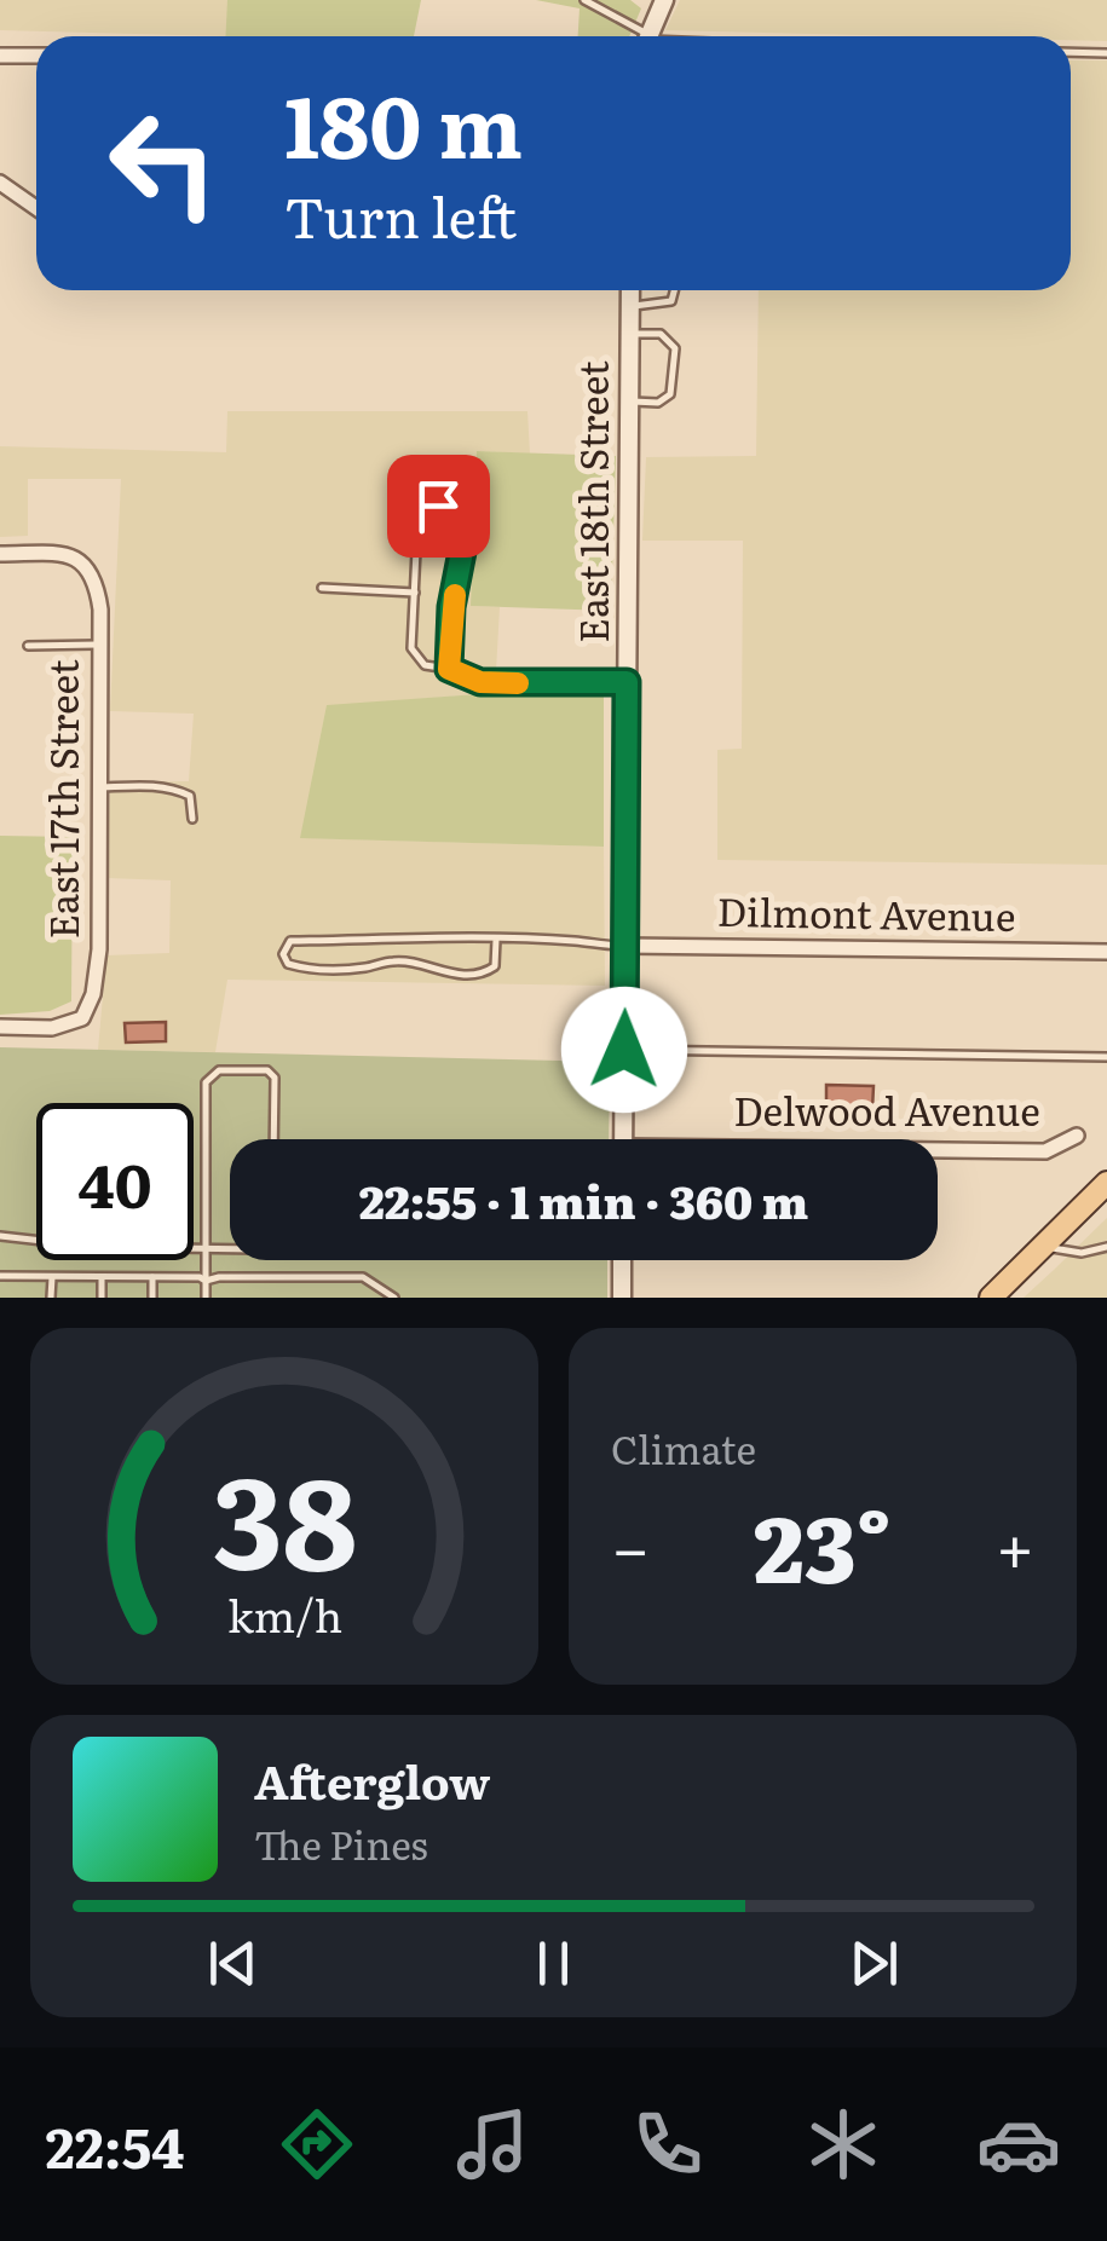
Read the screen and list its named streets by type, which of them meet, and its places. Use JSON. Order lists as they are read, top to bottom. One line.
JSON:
{"streets":{"street":["East 18th Street","East 17th Street","Dilmont Avenue","Delwood Avenue"]},"crossings":[["East 18th Street","Dilmont Avenue"]],"page":{"turn":["180 m","Turn left"],"limit":"40","trip":"22:55 · 1 min · 360 m","tile":"Climate","heat":["−","23°","+"],"song":["Afterglow","The Pines"],"tabs":"22:54","gauge":["38","km/h"]}}
